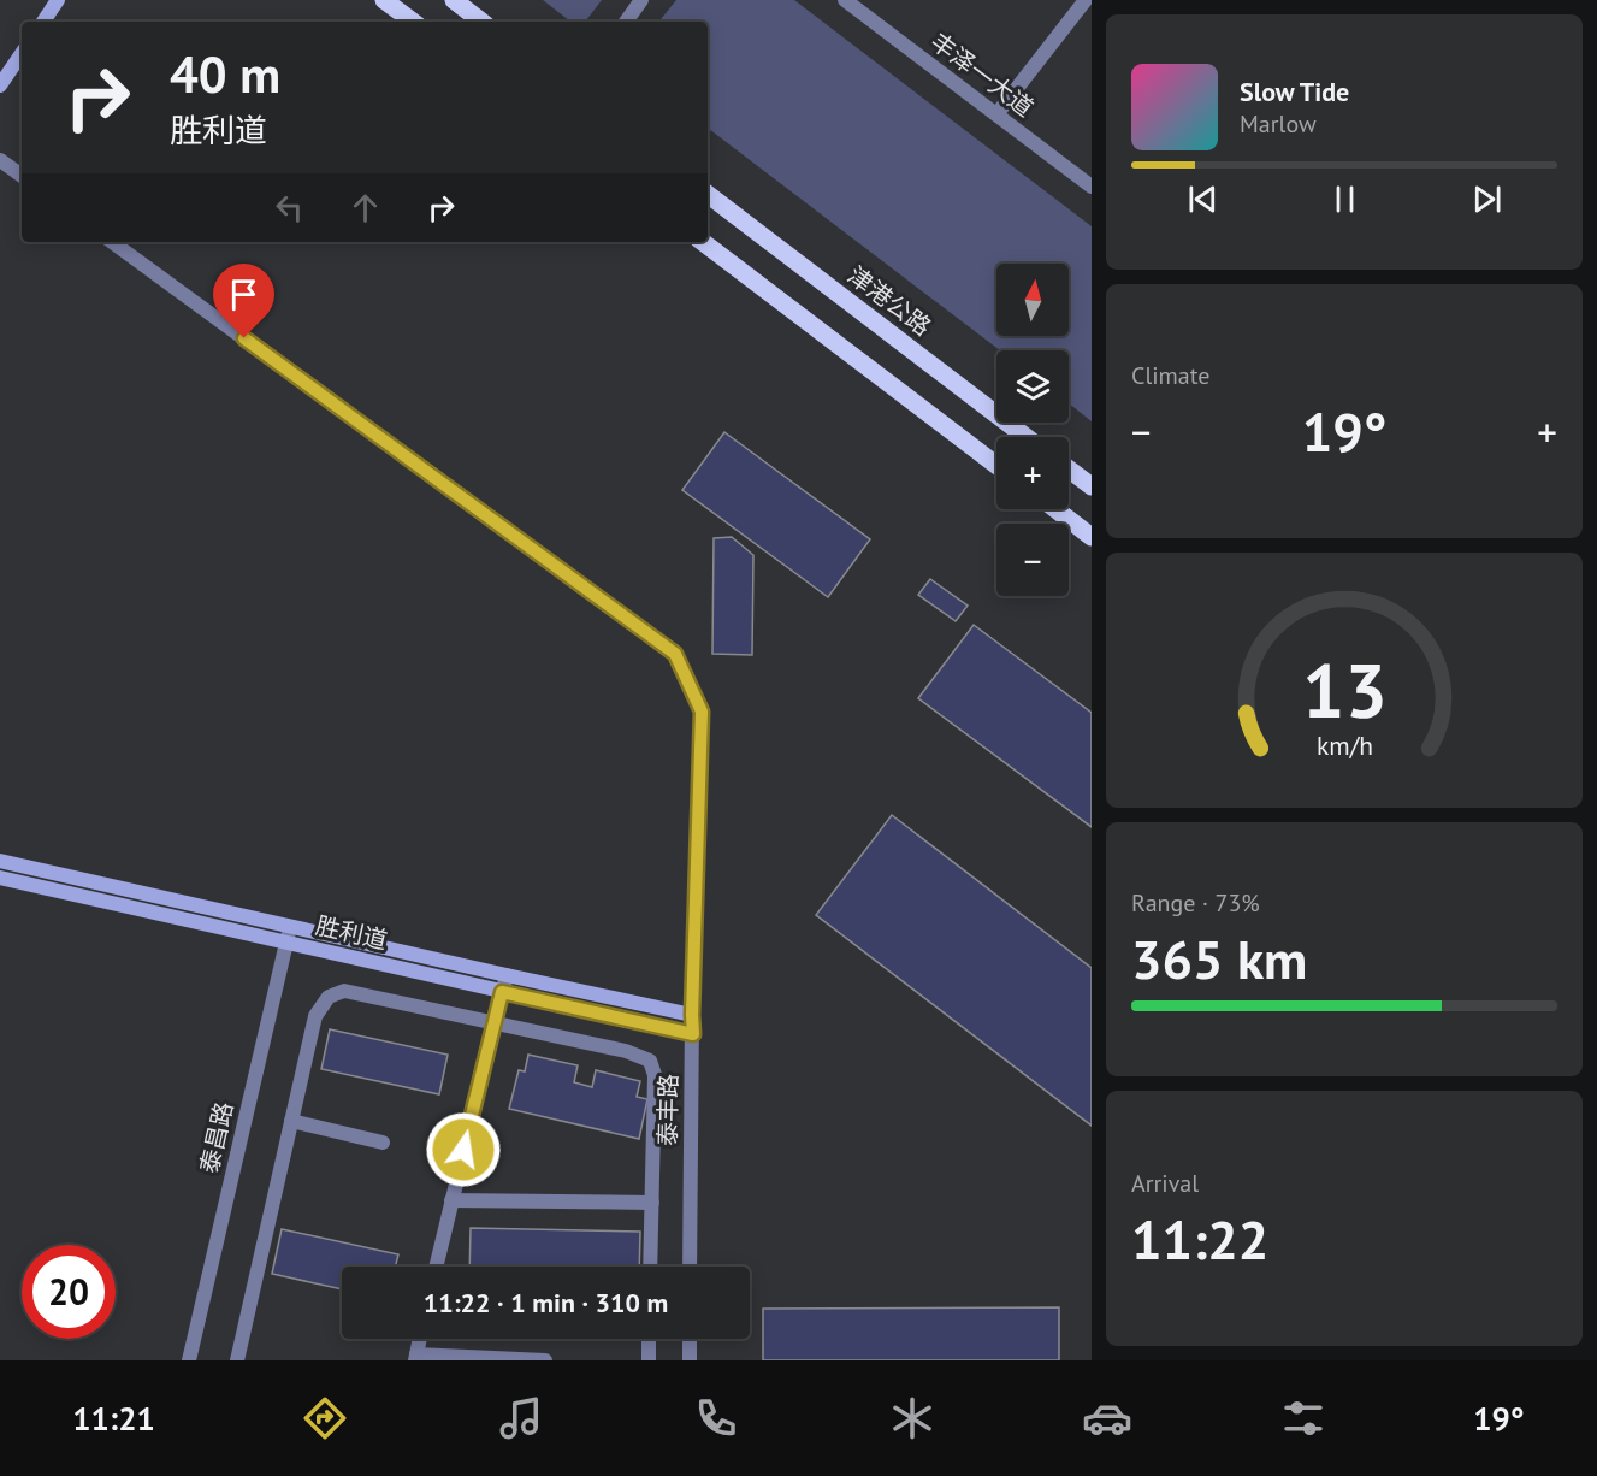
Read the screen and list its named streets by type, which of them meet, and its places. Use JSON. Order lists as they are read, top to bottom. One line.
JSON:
{"streets":{"main road":["津港公路"],"street":["丰泽一大道","胜利道","泰丰路","泰昌路"]},"crossings":[["胜利道","泰丰路"],["胜利道","泰昌路"]],"north":"top","page":{"turn":["40 m","胜利道"],"song":["Slow Tide","Marlow"],"map_buttons":["+","−"],"tile":["Climate",["Range · 73%","365 km"],["Arrival","11:22"]],"heat":["−","19°","+"],"limit":"20","trip":"11:22 · 1 min · 310 m","tabs":["11:21","19°"],"gauge":["13","km/h"]}}
